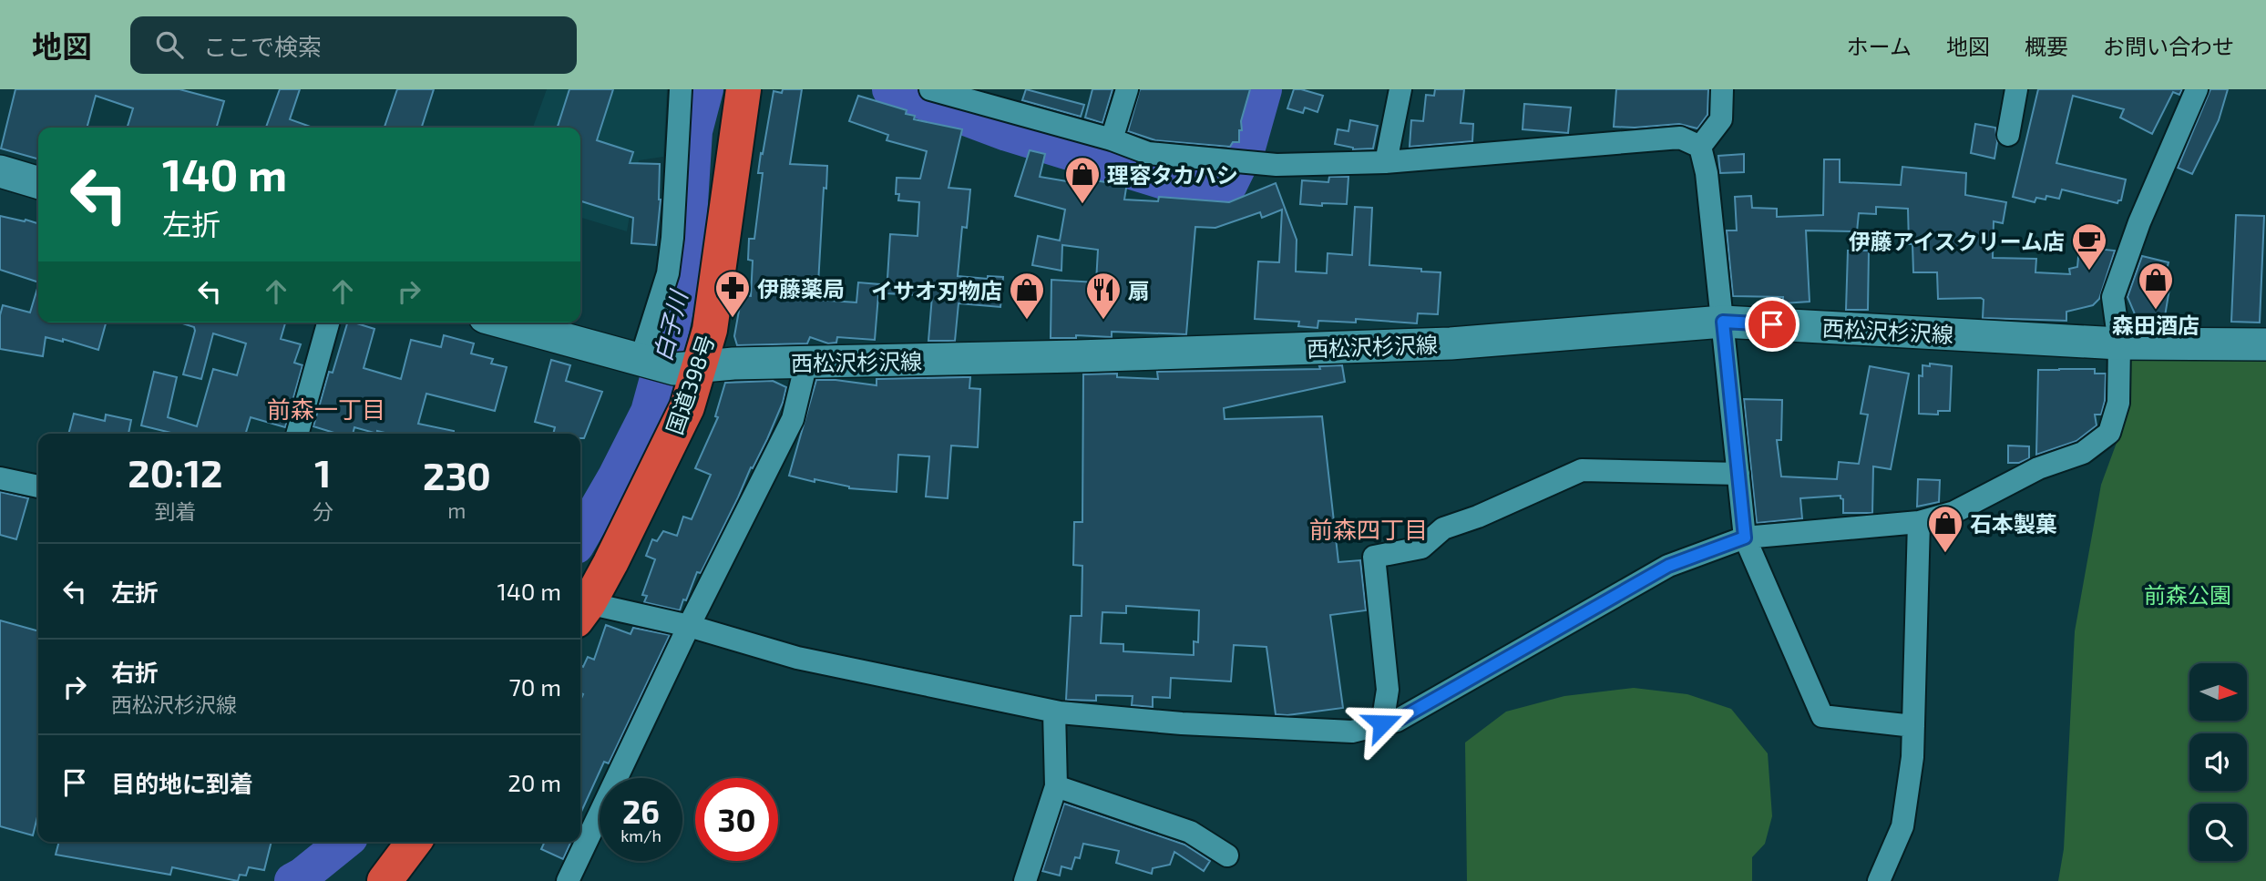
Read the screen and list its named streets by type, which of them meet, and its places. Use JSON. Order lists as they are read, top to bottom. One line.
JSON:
{"streets":{"highway":["国道398号"],"main road":["西松沢杉沢線"]},"crossings":[["西松沢杉沢線","国道398号"]],"districts":["前森一丁目","前森四丁目"],"water":["白子川"],"parks":["前森公園"],"places":{"shop":["理容タカハシ","森田酒店","イサオ刃物店","石本製菓"],"cafe":["伊藤アイスクリーム店"],"pharmacy":["伊藤薬局"],"restaurant":["扇"]},"north":"right","page":{"header":"地図","search":"ここで検索","nav":["ホーム","地図","概要","お問い合わせ"],"turn":["140 m","左折"],"eta":["20:12","到着","1","分","230","m"],"list":[{"name":"左折","value":"140 m"},{"name":"右折","note":"西松沢杉沢線","value":"70 m"},{"name":"目的地に到着","value":"20 m"}],"speed":"26 km/h","limit":"30"}}
